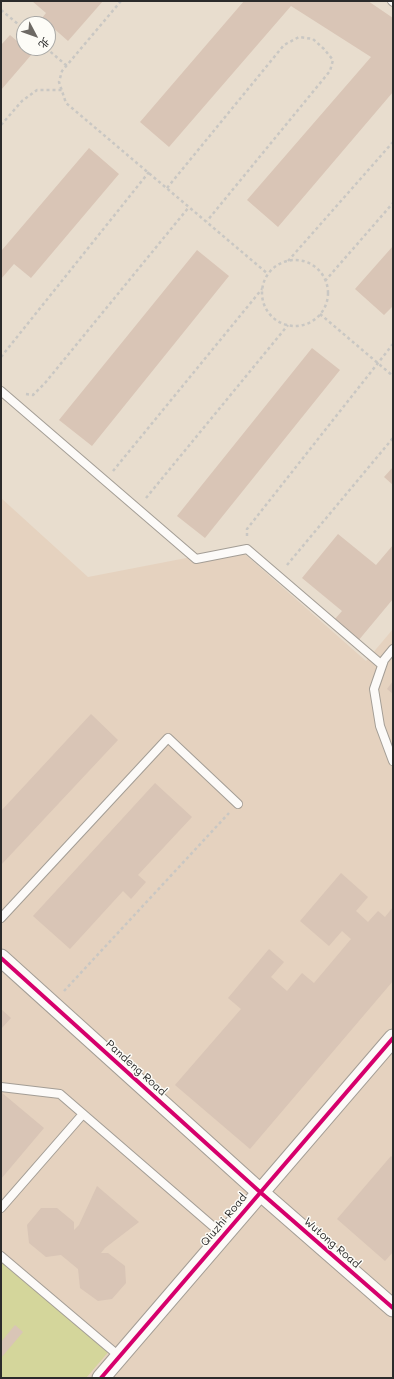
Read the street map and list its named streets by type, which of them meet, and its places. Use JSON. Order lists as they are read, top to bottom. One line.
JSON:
{"streets":{"street":["Pandeng Road","Qiuzhi Road","Wutong Road"]},"crossings":[["Pandeng Road","Qiuzhi Road"],["Pandeng Road","Wutong Road"],["Qiuzhi Road","Wutong Road"]],"north":"bottom right"}
